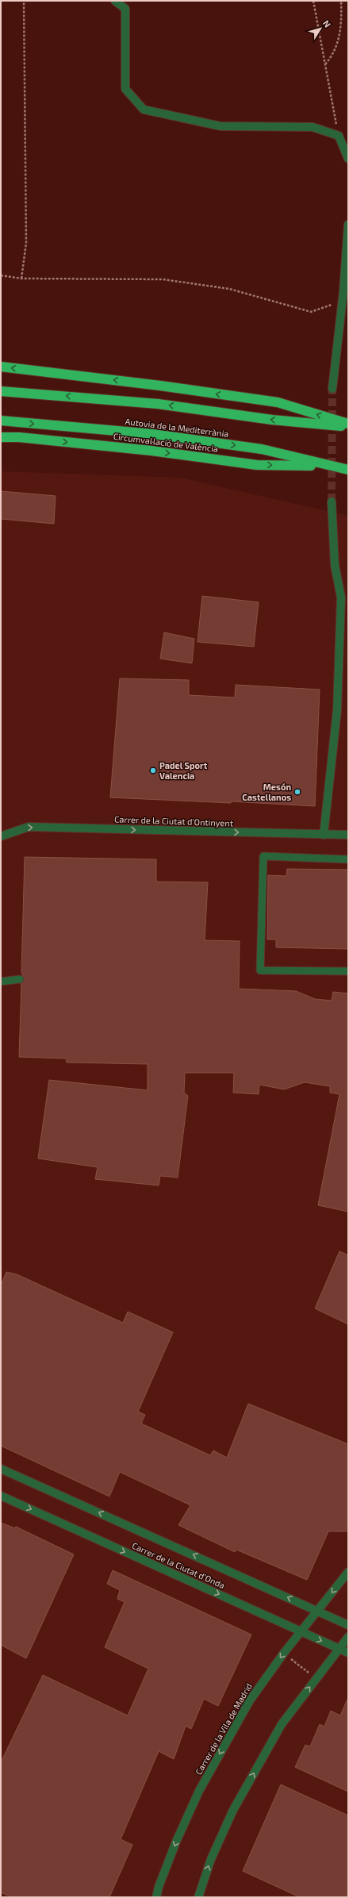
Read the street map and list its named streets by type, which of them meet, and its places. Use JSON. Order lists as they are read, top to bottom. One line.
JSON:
{"streets":{"highway":["Autovia de la Mediterrània","Circumval·lació de València"],"street":["Carrer de la Ciutat d'Ontinyent","Carrer de la Ciutat d’Onda","Carrer de la Vila de Madrid"]},"crossings":[["Autovia de la Mediterrània","Circumval·lació de València"],["Carrer de la Ciutat d’Onda","Carrer de la Vila de Madrid"]],"one_way":["Carrer de la Ciutat d'Ontinyent"],"places":["Padel Sport Valencia","Mesón Castellanos"],"north":"top right"}
